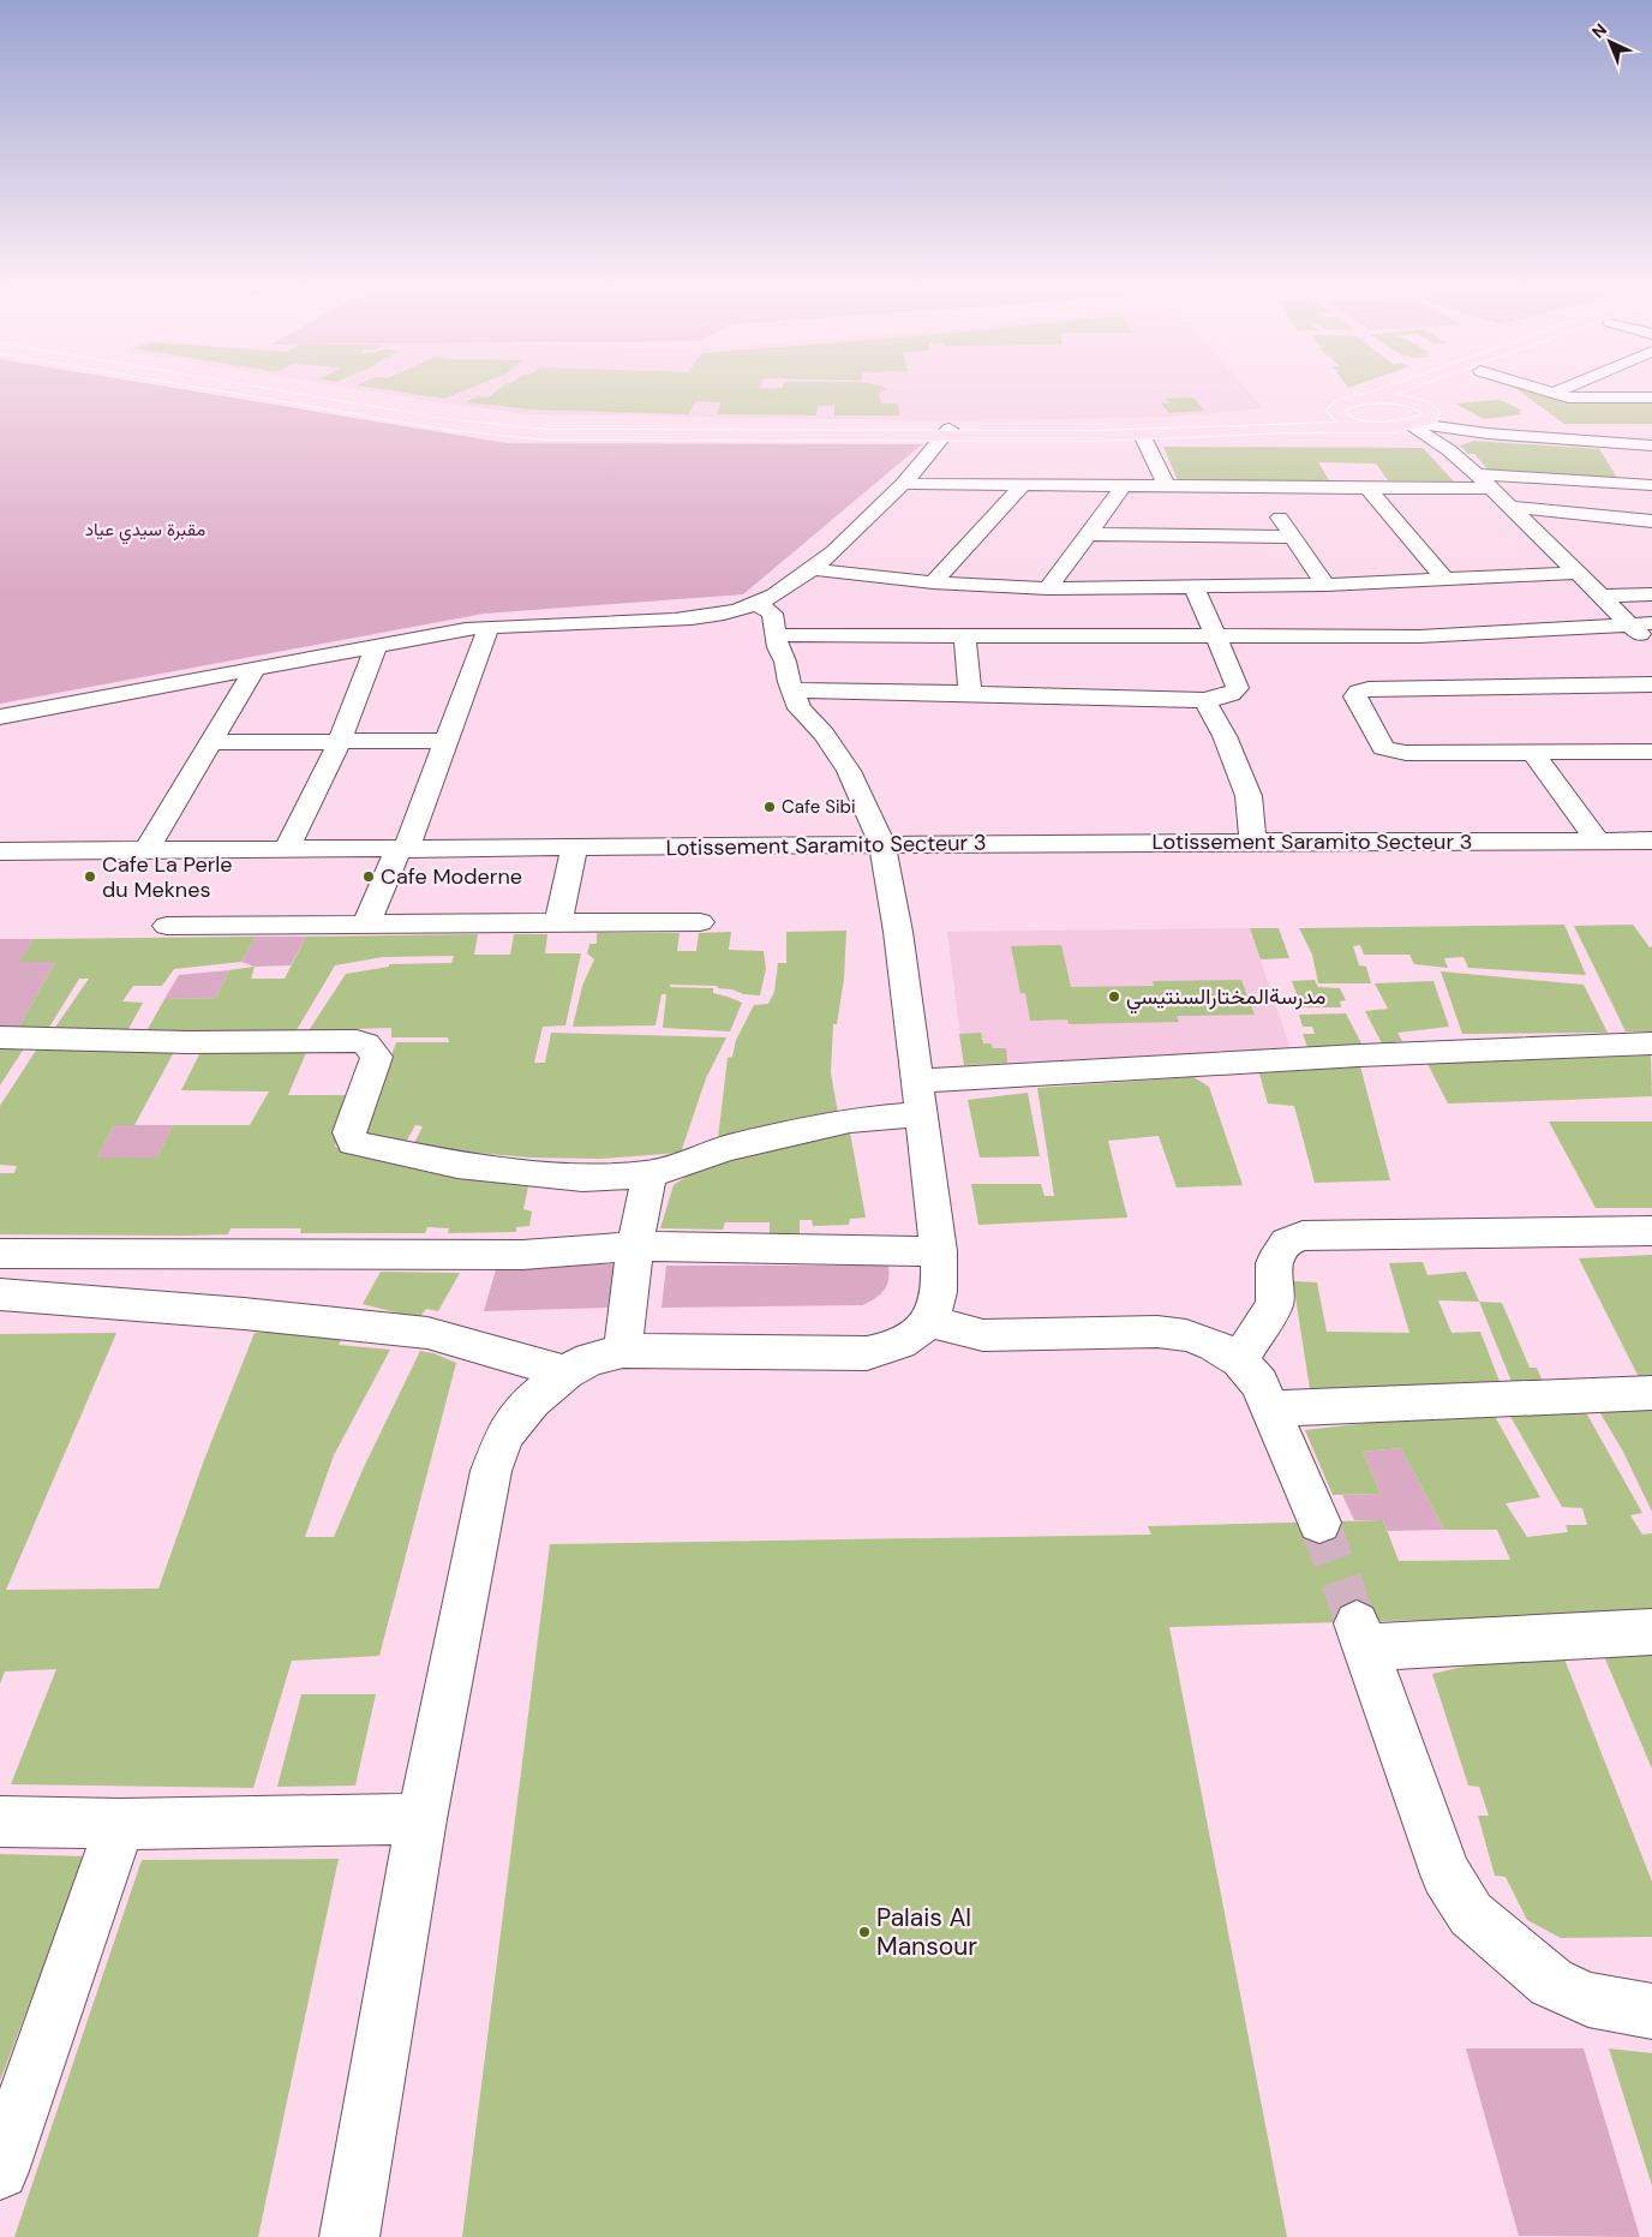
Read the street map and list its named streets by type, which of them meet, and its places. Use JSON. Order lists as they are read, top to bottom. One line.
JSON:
{"streets":{"street":["Lotissement Saramito Secteur 3"]},"parks":["مقبرة سيدي عياد"],"places":["Cafe Sibi","Cafe La Perle du Meknes","Cafe Moderne","مدرسةالمختارالسنتيسي","Palais Al Mansour"],"north":"top left"}
